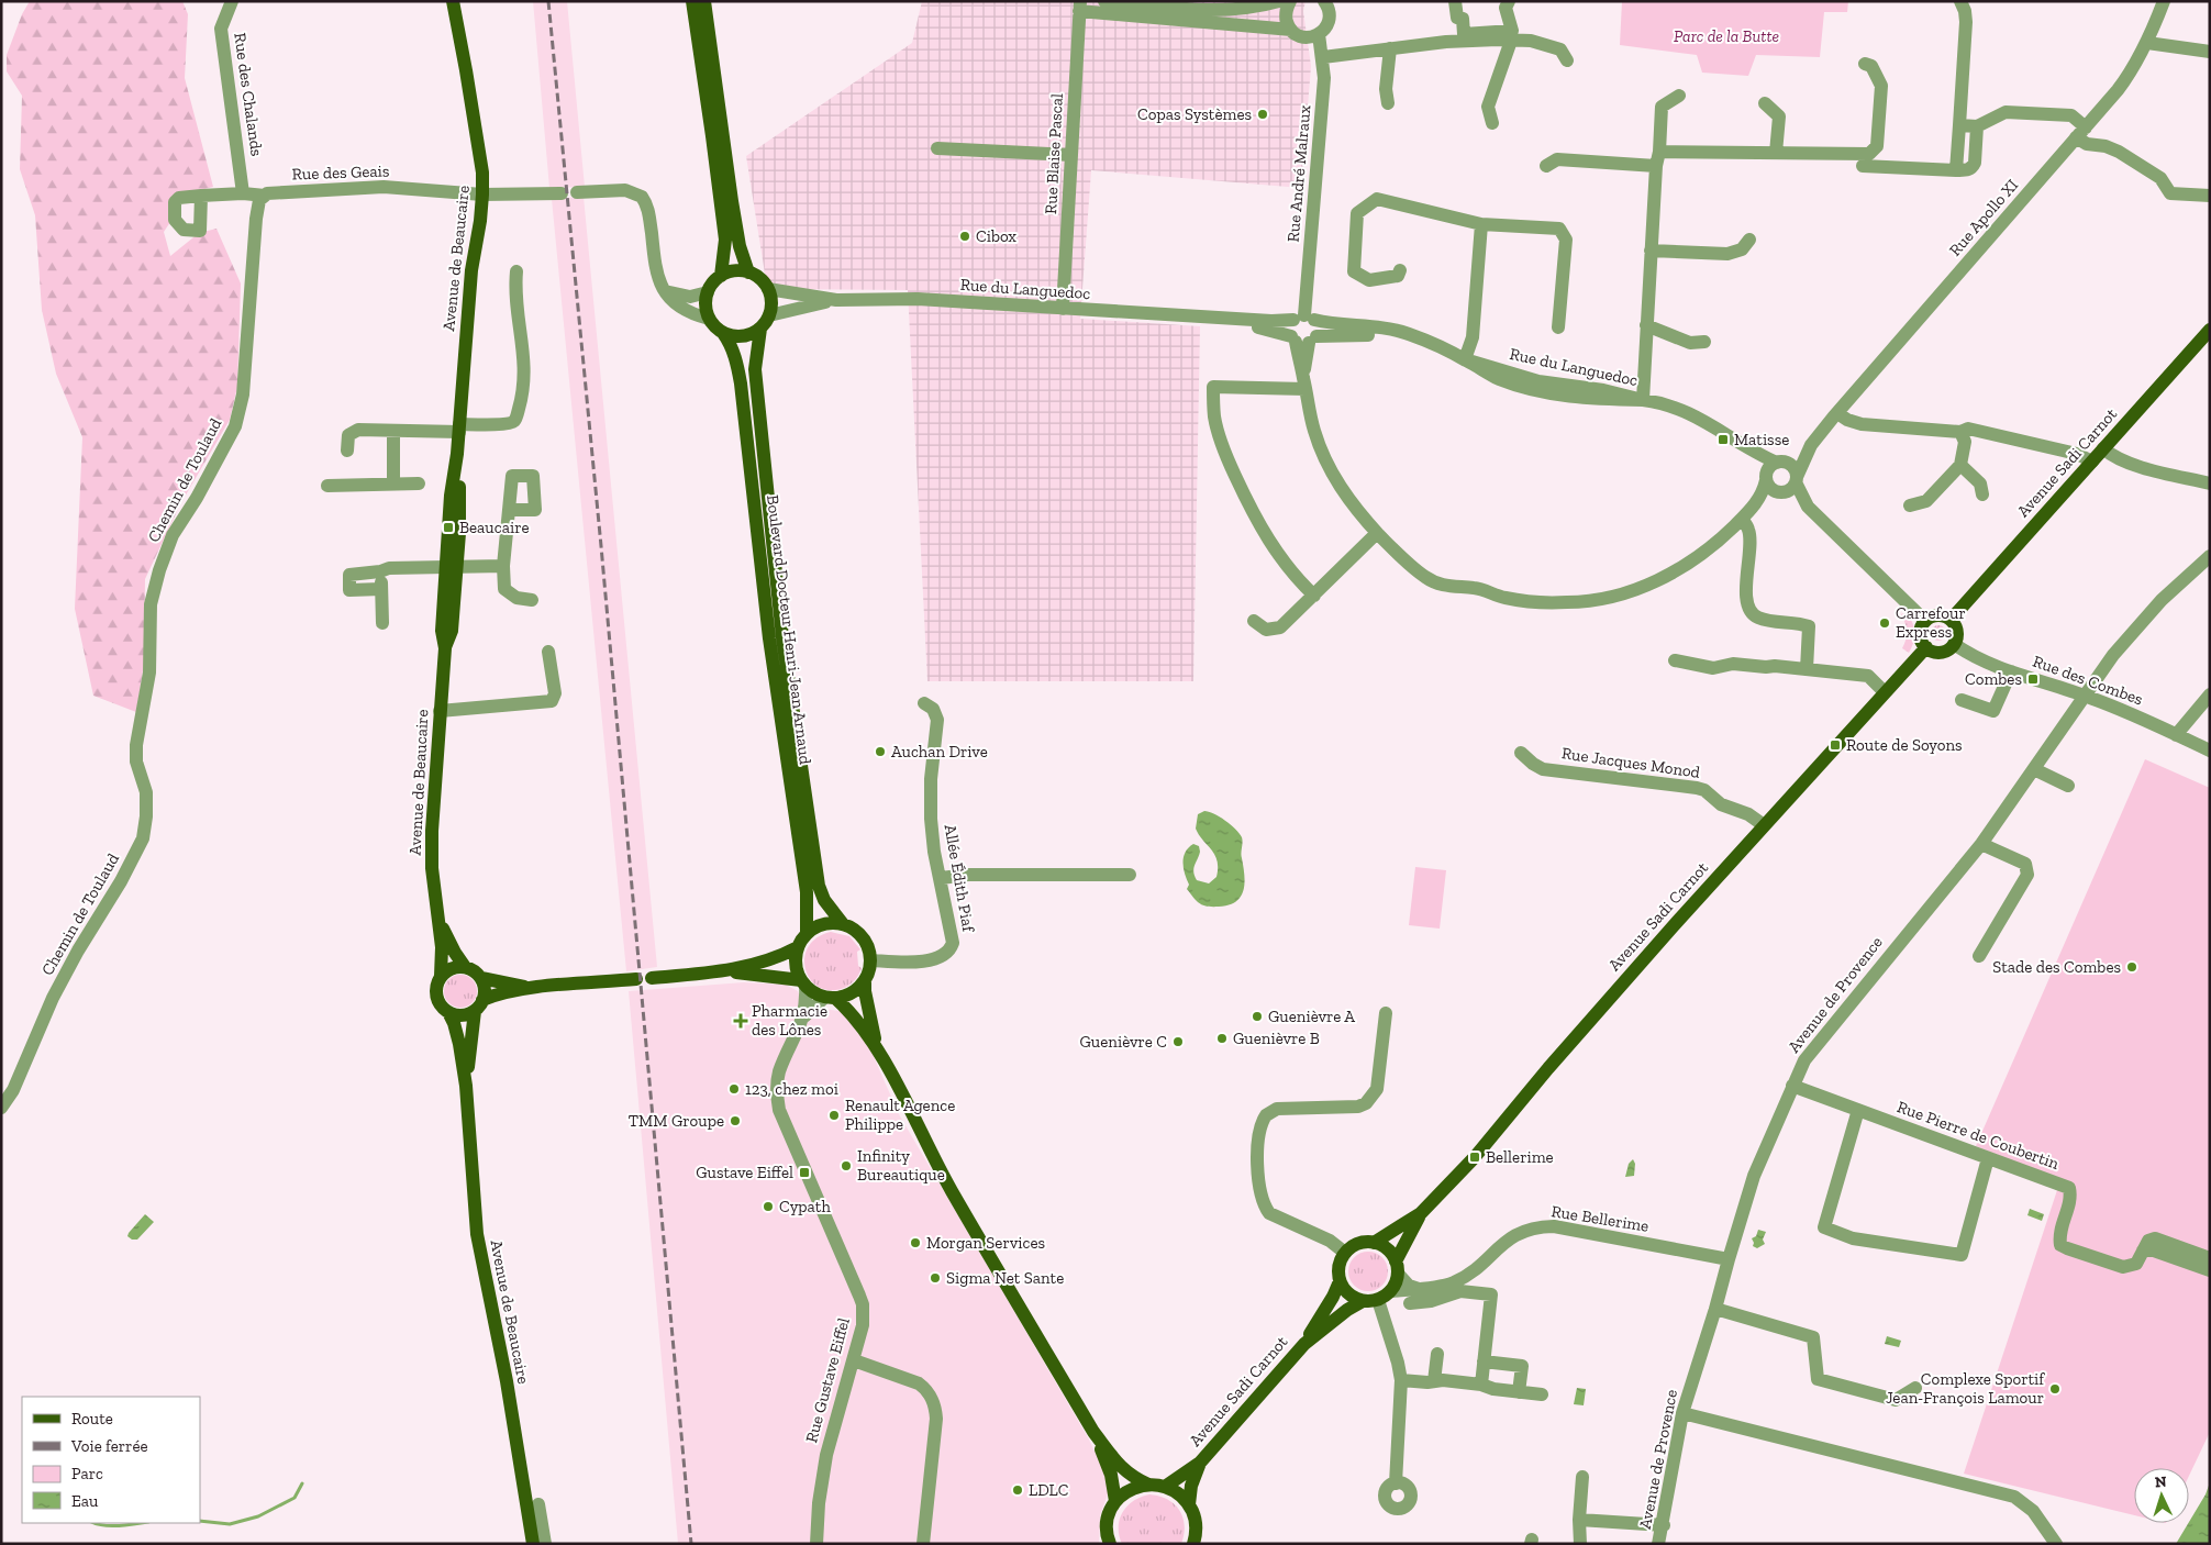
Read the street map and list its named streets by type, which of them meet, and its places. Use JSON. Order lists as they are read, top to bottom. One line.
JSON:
{"streets":{"main road":["Avenue de Beaucaire","Avenue Sadi Carnot","Boulevard Docteur Henri-Jean Arnaud"],"street":["Rue des Chalands","Rue Blaise Pascal","Rue des Geais","Rue André Malraux","Rue Apollo XI","Rue du Languedoc","Chemin de Toulaud","Rue des Combes","Rue Jacques Monod","Allée Édith Piaf","Avenue de Provence","Rue Pierre de Coubertin","Rue Bellerime","Rue Gustave Eiffel"]},"crossings":[["Rue des Chalands","Rue des Geais"],["Rue Blaise Pascal","Rue du Languedoc"],["Rue des Geais","Avenue de Beaucaire"],["Rue des Geais","Chemin de Toulaud"],["Rue André Malraux","Rue du Languedoc"],["Rue Apollo XI","Rue du Languedoc"],["Rue du Languedoc","Boulevard Docteur Henri-Jean Arnaud"],["Avenue Sadi Carnot","Rue des Combes"],["Avenue Sadi Carnot","Rue Jacques Monod"],["Avenue Sadi Carnot","Rue Bellerime"],["Boulevard Docteur Henri-Jean Arnaud","Allée Édith Piaf"],["Boulevard Docteur Henri-Jean Arnaud","Rue Gustave Eiffel"],["Rue des Combes","Avenue de Provence"],["Allée Édith Piaf","Rue Gustave Eiffel"],["Avenue de Provence","Rue Pierre de Coubertin"],["Avenue de Provence","Rue Bellerime"]],"parks":["Parc de la Butte"],"places":{"other":["Copas Systèmes","Cibox","Carrefour Express","Auchan Drive","Stade des Combes","Guenièvre A","Guenièvre B","Guenièvre C","123, chez moi","Renault Agence Philippe","TMM Groupe","Infinity Bureautique","Cypath","Morgan Services","Sigma Net Sante","Complexe Sportif Jean-François Lamour","LDLC"],"transit":["Matisse","Beaucaire","Combes","Route de Soyons","Bellerime","Gustave Eiffel"],"health":["Pharmacie des Lônes"]},"legend":["Route","Voie ferrée","Parc","Eau"],"north":"top"}
